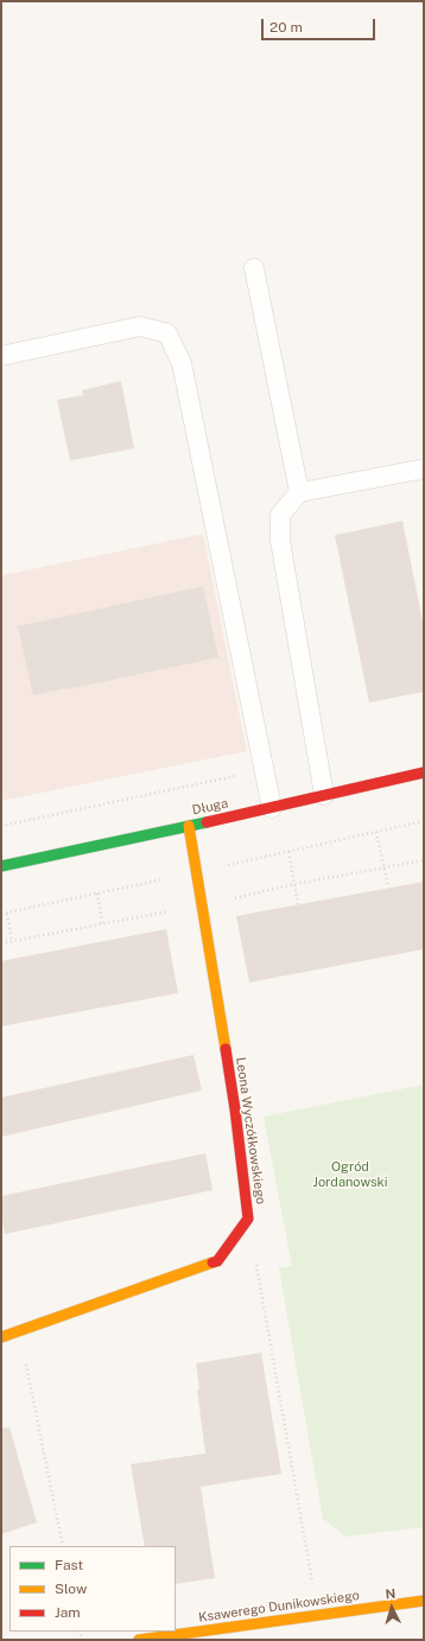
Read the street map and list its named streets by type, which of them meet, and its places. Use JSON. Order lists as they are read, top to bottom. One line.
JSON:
{"streets":{"street":["Długa","Leona Wyczółkowskiego","Ksawerego Dunikowskiego"]},"crossings":[["Długa","Leona Wyczółkowskiego"]],"parks":["Ogród Jordanowski"],"legend":["Fast","Slow","Jam"],"scale_bar":"20 m","north":"top"}
